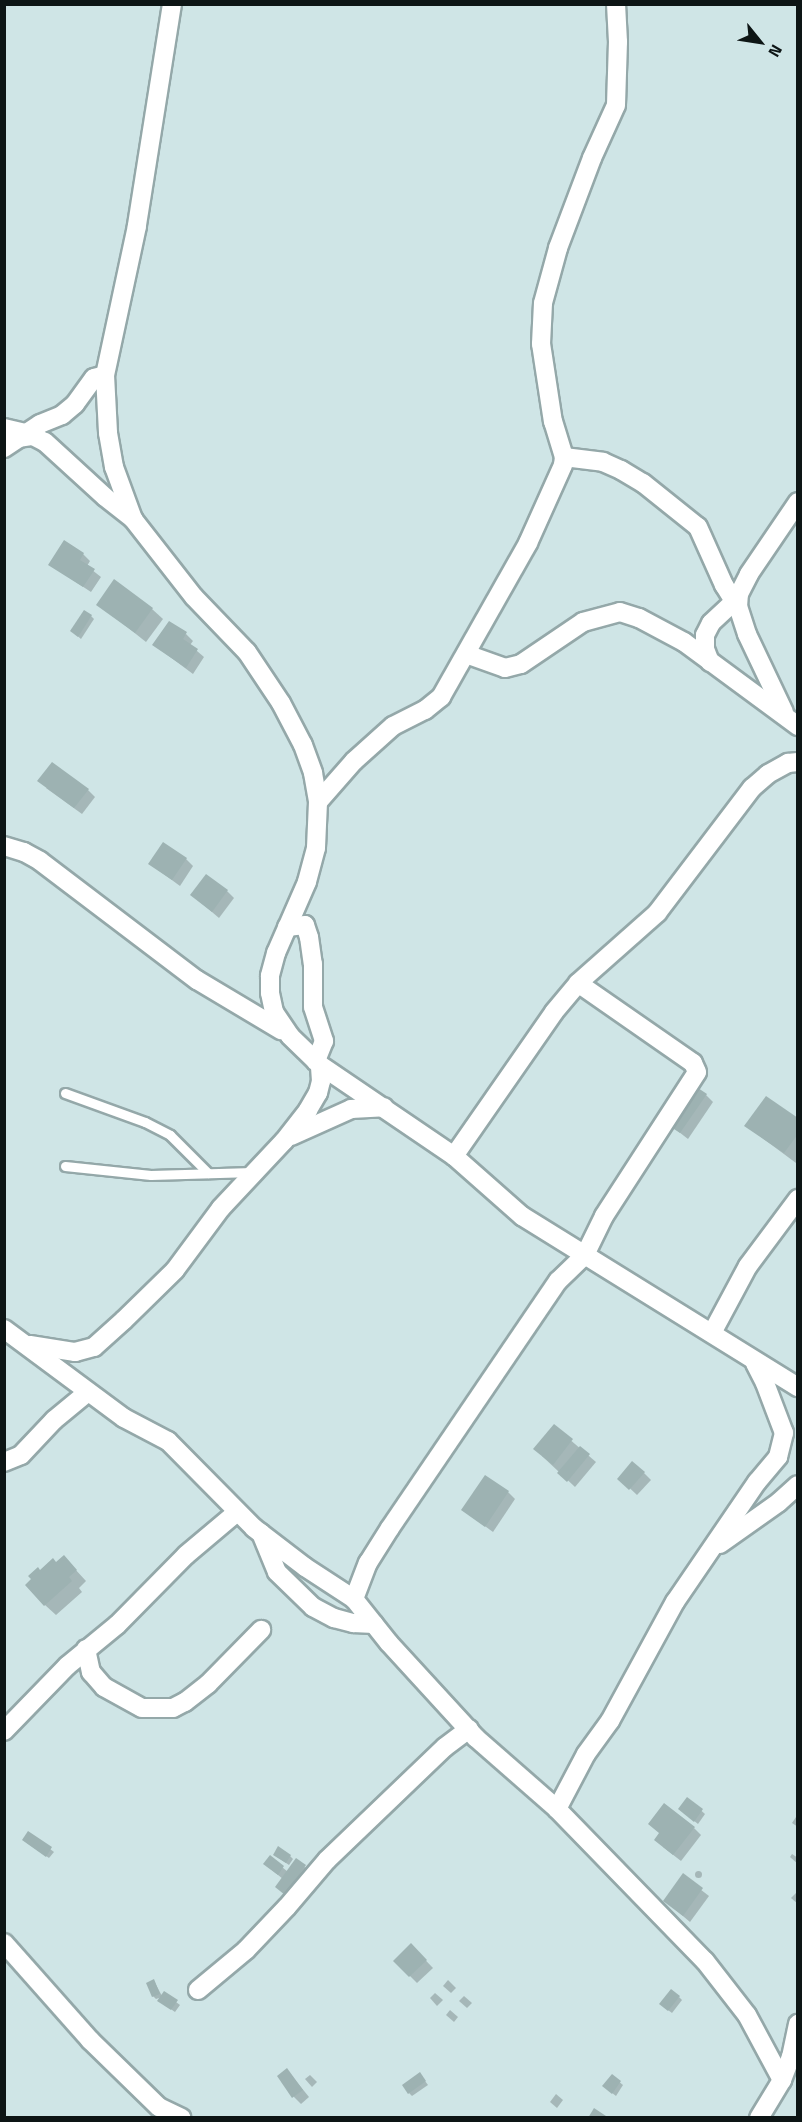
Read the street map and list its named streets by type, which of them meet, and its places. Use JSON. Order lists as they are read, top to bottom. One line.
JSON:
{"north":"bottom right"}
